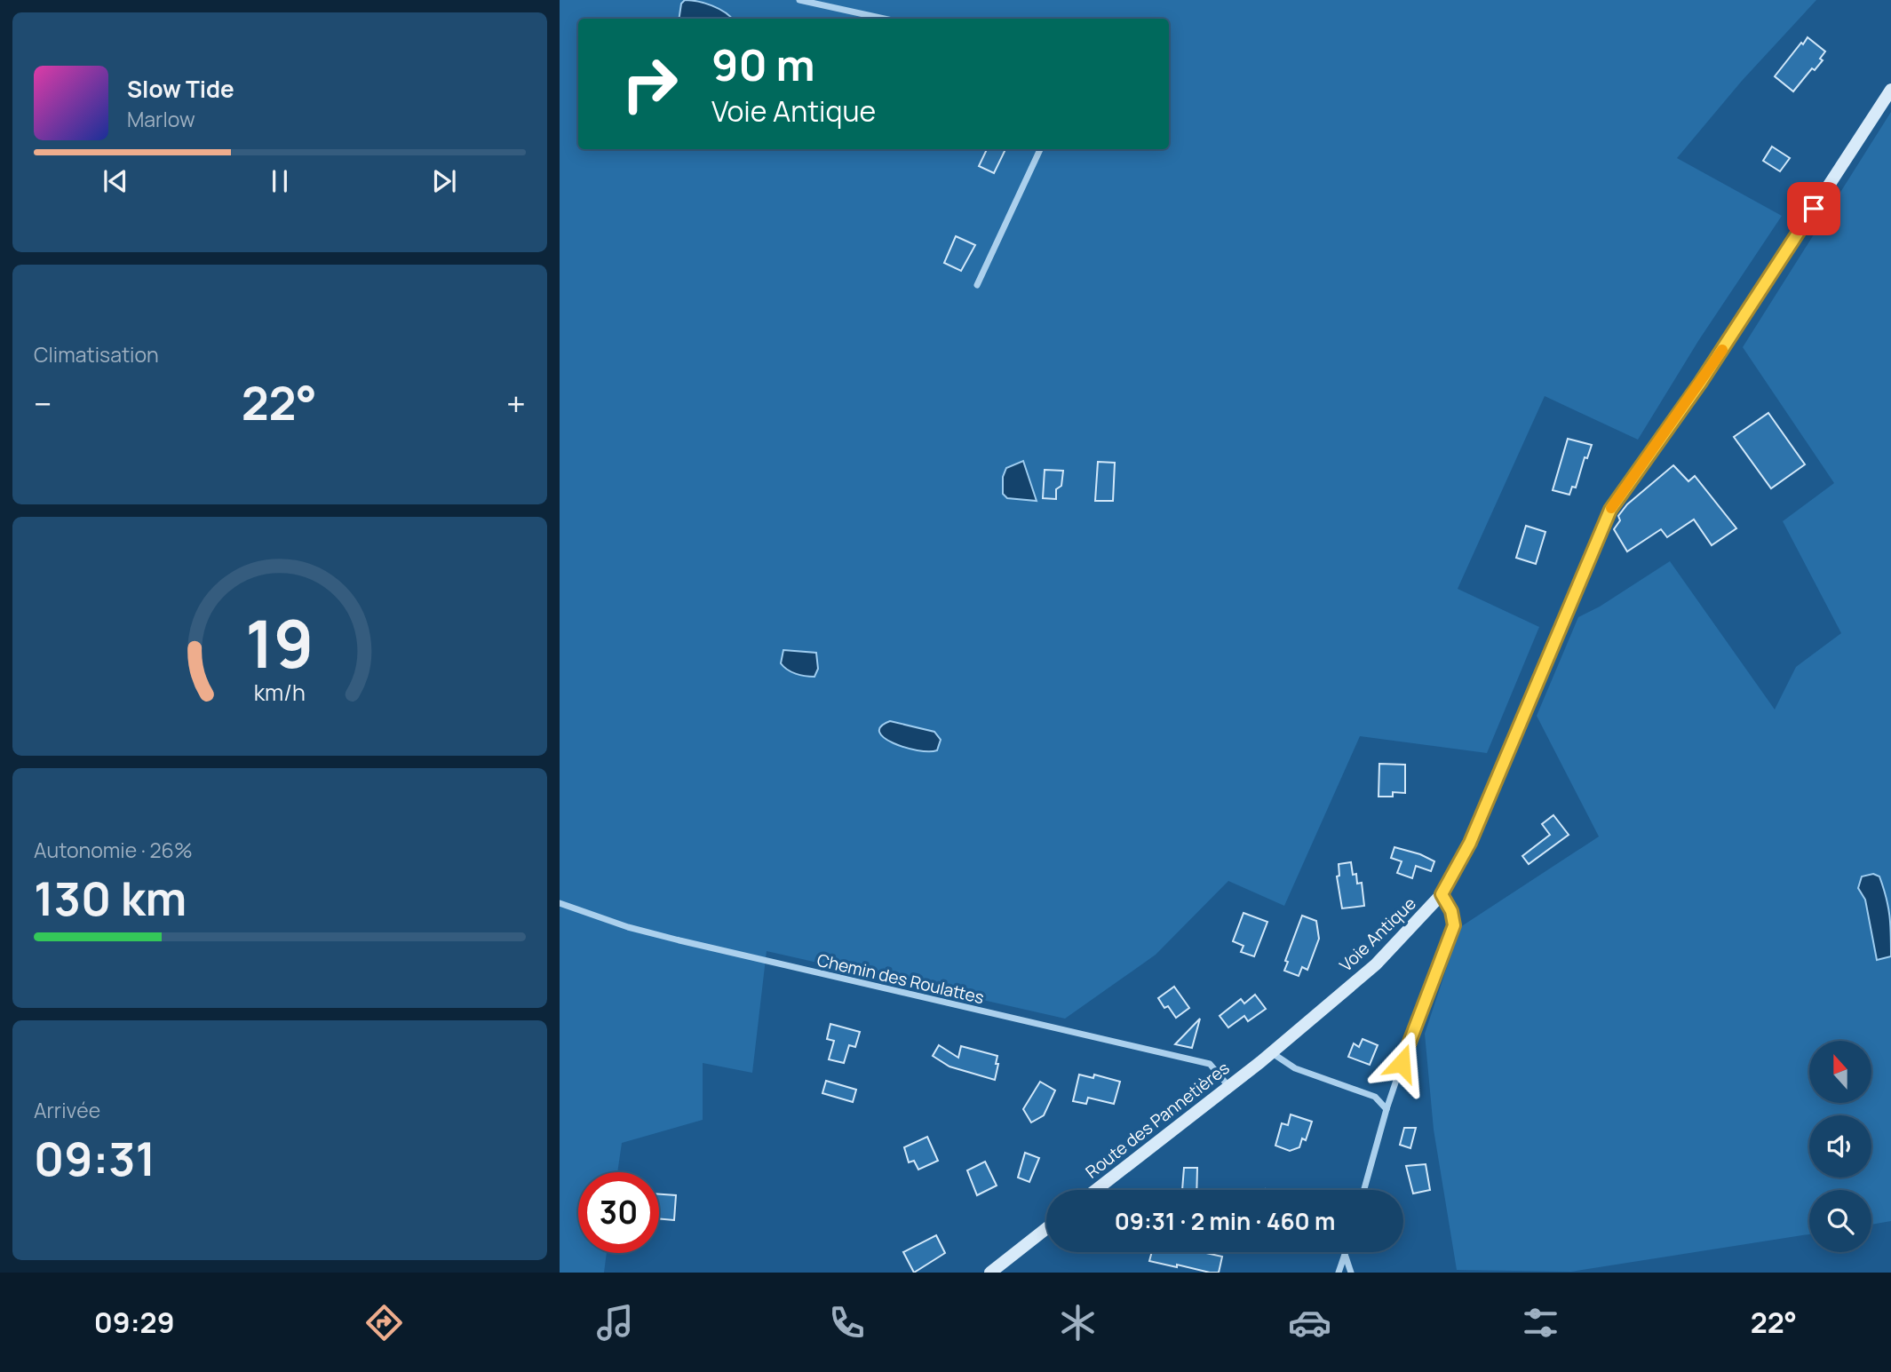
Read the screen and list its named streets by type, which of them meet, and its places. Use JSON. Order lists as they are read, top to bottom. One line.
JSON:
{"streets":{"street":["Voie Antique","Chemin des Roulattes","Route des Pannetières"]},"crossings":[["Voie Antique","Route des Pannetières"],["Chemin des Roulattes","Route des Pannetières"]],"north":"top","page":{"turn":["90 m","Voie Antique"],"song":["Slow Tide","Marlow"],"tile":["Climatisation",["Autonomie · 26%","130 km"],["Arrivée","09:31"]],"heat":["−","22°","+"],"limit":"30","trip":"09:31 · 2 min · 460 m","tabs":["09:29","22°"],"gauge":["19","km/h"]}}
